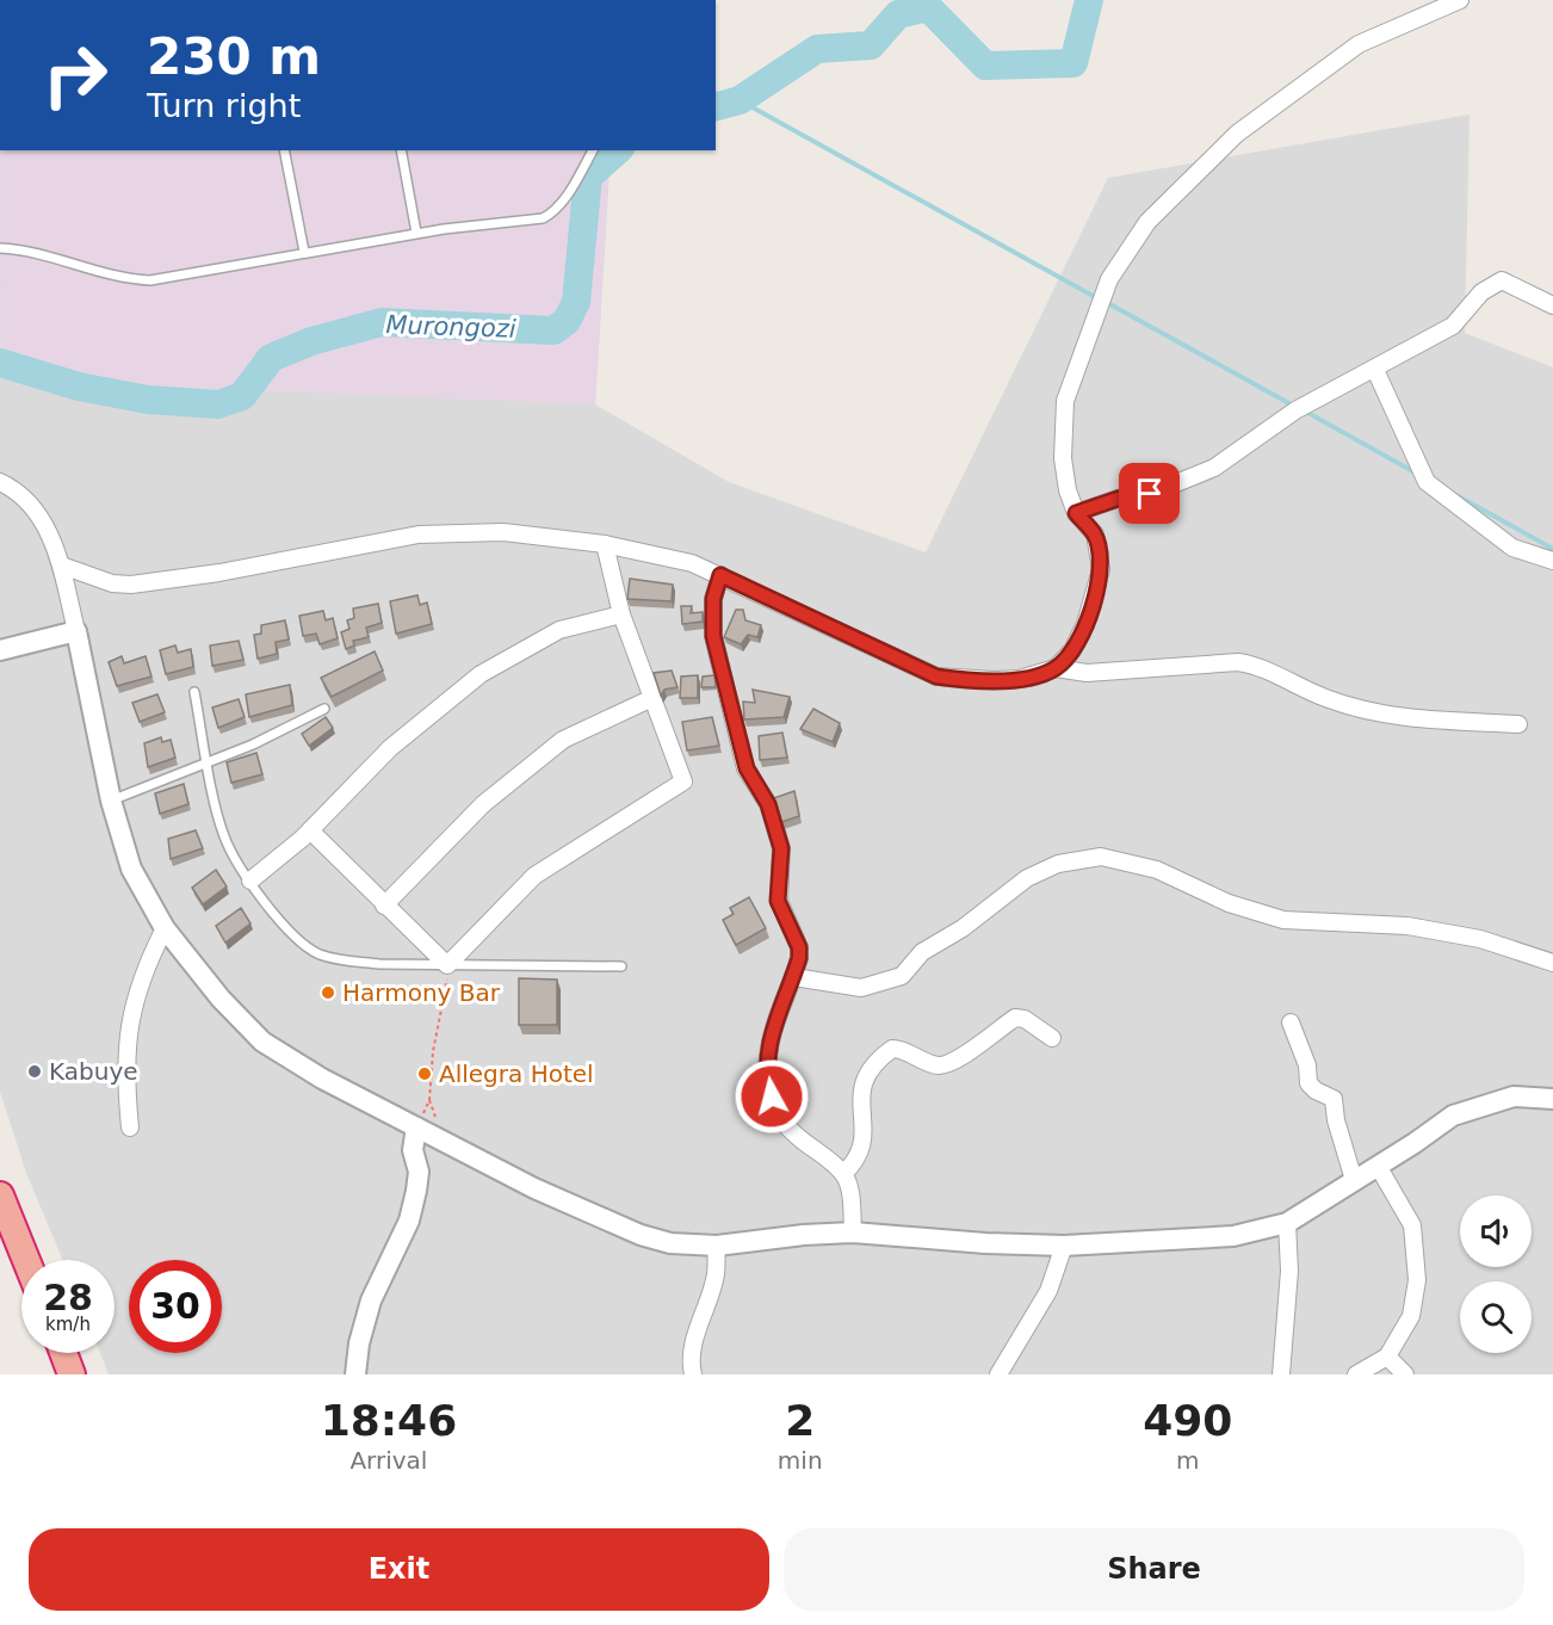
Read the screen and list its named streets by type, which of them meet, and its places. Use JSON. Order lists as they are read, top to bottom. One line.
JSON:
{"water":["Murongozi"],"places":["Harmony Bar","Kabuye","Allegra Hotel"],"page":{"turn":["230 m","Turn right"],"speed":"28 km/h","limit":"30","eta":["18:46","Arrival","2","min","490","m"],"buttons":["Exit","Share"]}}
